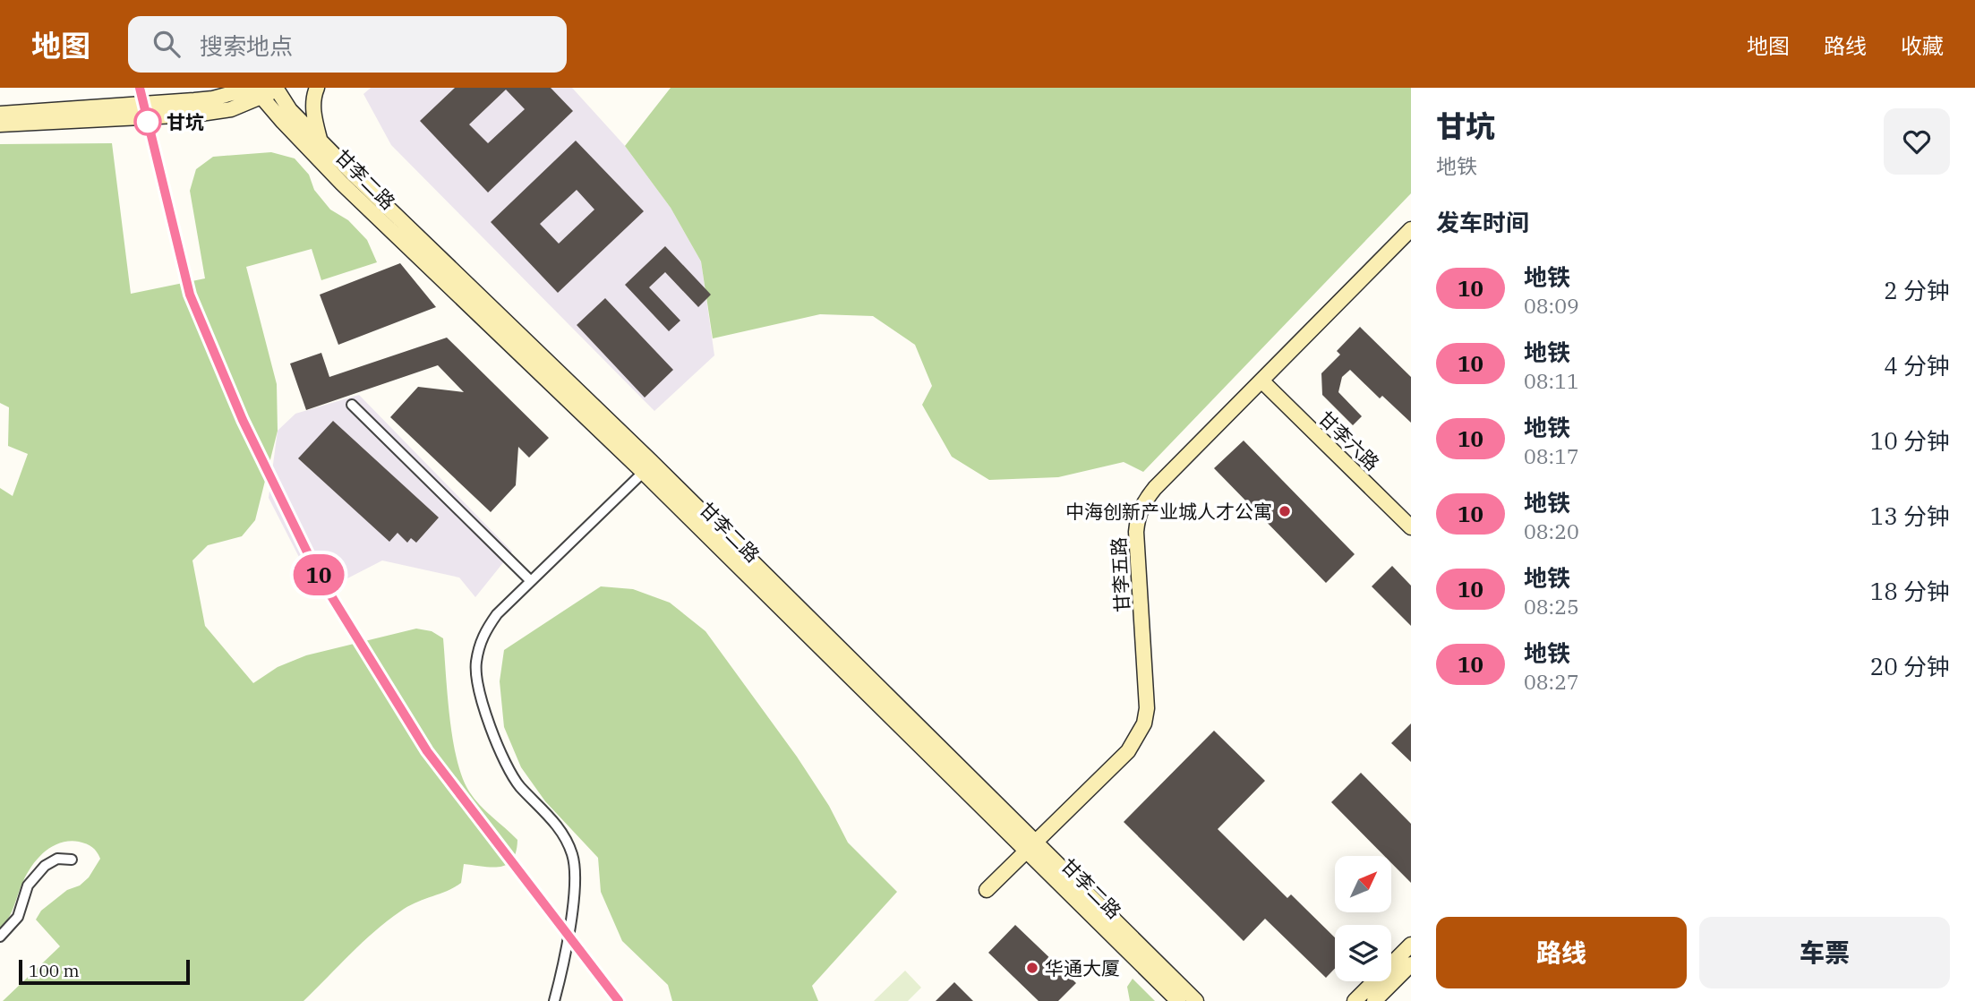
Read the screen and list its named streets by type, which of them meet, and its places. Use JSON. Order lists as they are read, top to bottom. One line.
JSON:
{"streets":{"main road":["甘李二路","甘李六路","甘李五路"]},"crossings":[["甘李二路","甘李五路"],["甘李六路","甘李五路"]],"places":["甘坑","中海创新产业城人才公寓","华通大厦"],"lines":["metro line 10"],"scale_bar":"100 m","north":"top right","page":{"header":"地图","search":"搜索地点","nav":["地图","路线","收藏"],"on_map":"10","heading":[["甘坑","地铁"],"发车时间"],"list":[{"mark":"10","name":"地铁","note":"08:09","value":"2 分钟"},{"mark":"10","name":"地铁","note":"08:11","value":"4 分钟"},{"mark":"10","name":"地铁","note":"08:17","value":"10 分钟"},{"mark":"10","name":"地铁","note":"08:20","value":"13 分钟"},{"mark":"10","name":"地铁","note":"08:25","value":"18 分钟"},{"mark":"10","name":"地铁","note":"08:27","value":"20 分钟"}],"buttons":["路线","车票"],"scale":"100 m"}}
